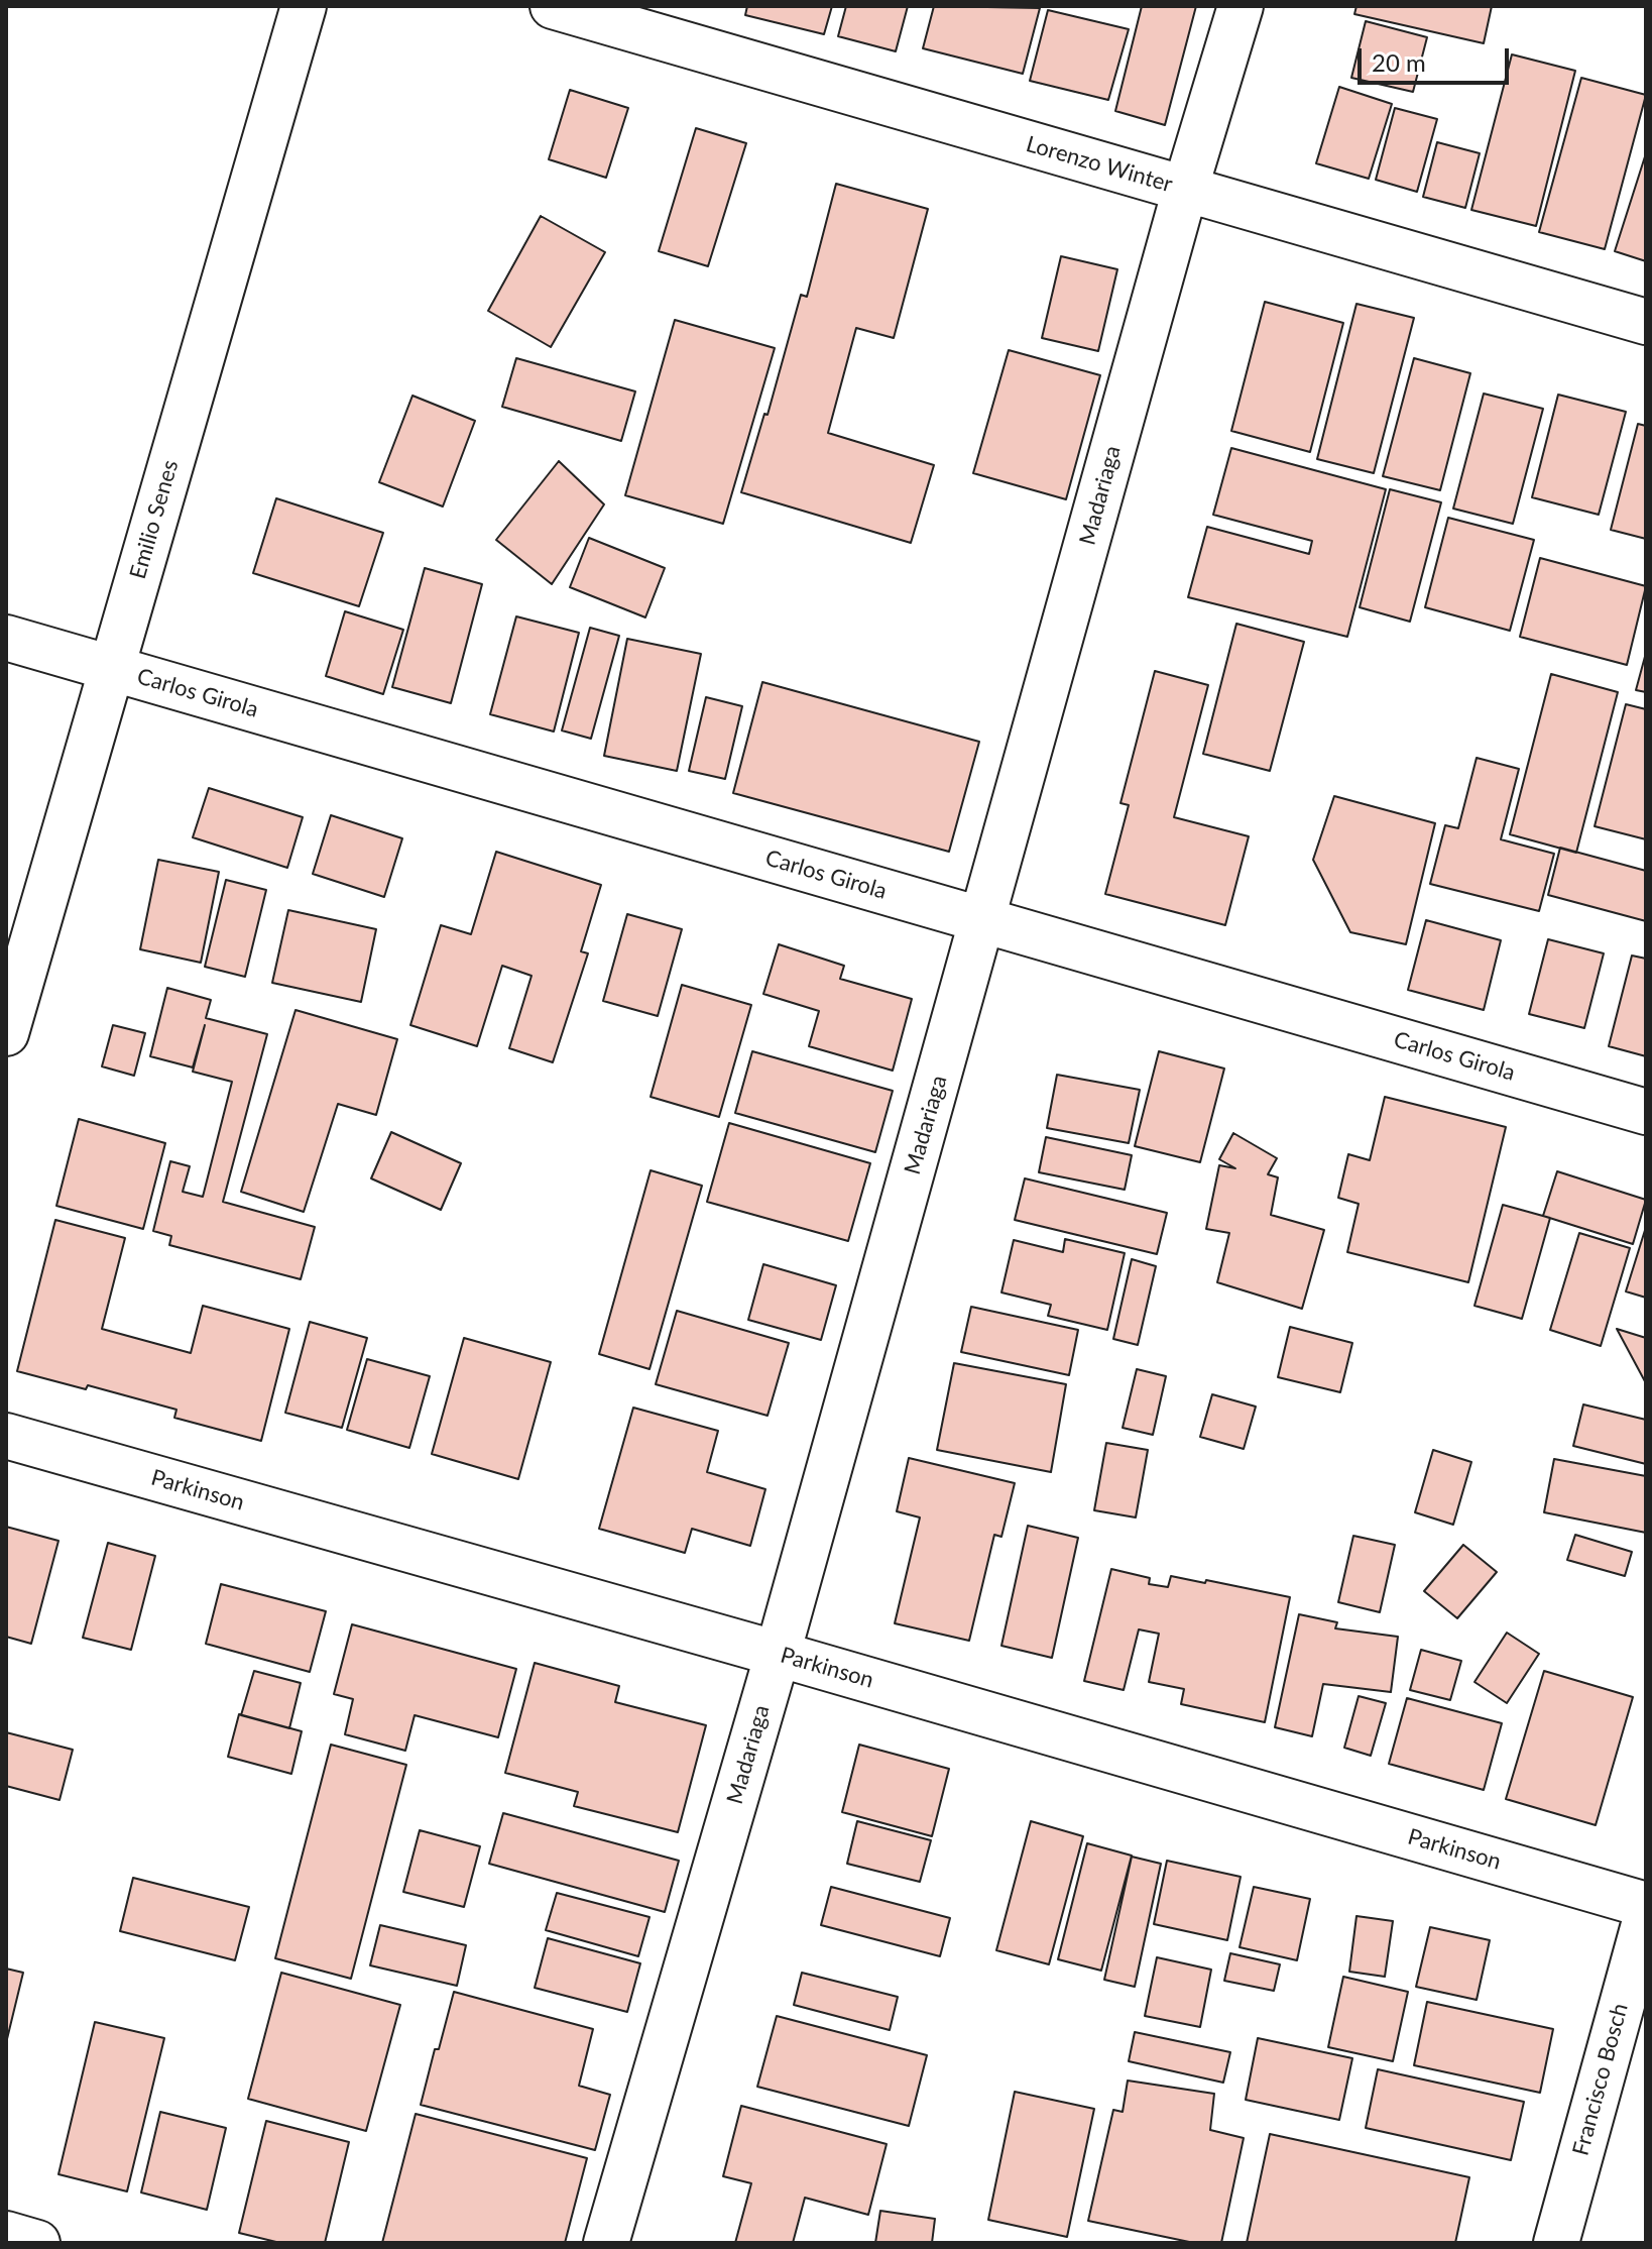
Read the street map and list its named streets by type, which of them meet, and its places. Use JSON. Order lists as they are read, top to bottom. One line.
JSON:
{"streets":{"street":["Lorenzo Winter","Madariaga","Emilio Senes","Carlos Girola","Parkinson","Francisco Bosch"]},"crossings":[["Lorenzo Winter","Madariaga"],["Madariaga","Carlos Girola"],["Madariaga","Parkinson"],["Emilio Senes","Carlos Girola"]],"scale_bar":"20 m"}
